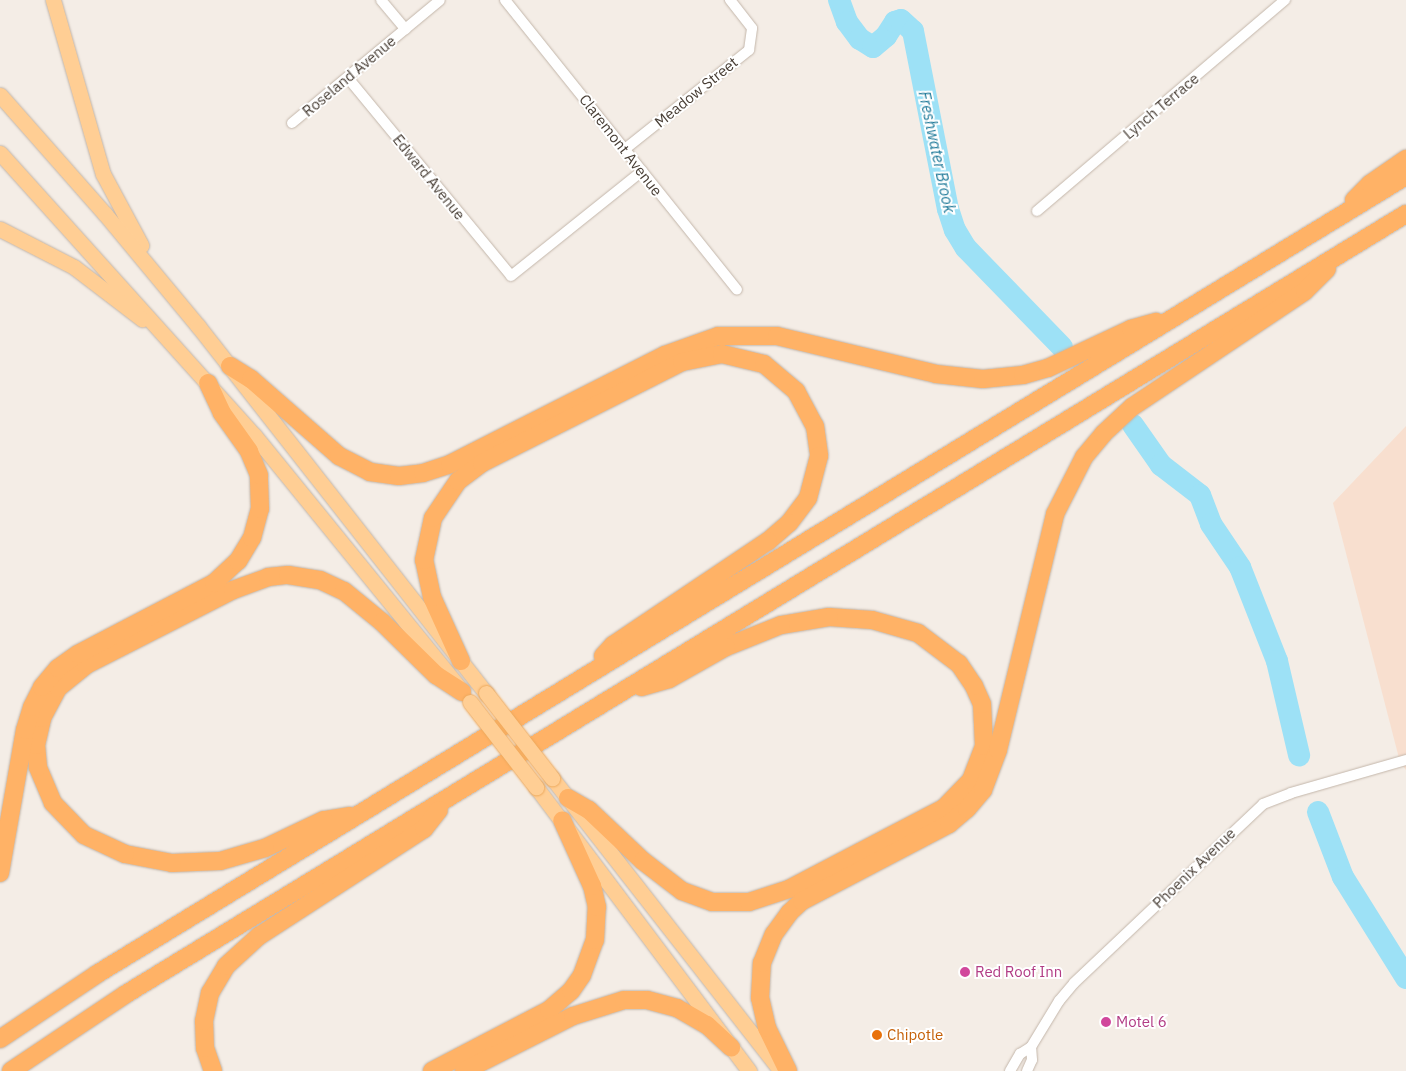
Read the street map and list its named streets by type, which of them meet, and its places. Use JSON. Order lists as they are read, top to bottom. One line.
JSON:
{"streets":{"street":["Roseland Avenue","Meadow Street","Lynch Terrace","Claremont Avenue","Edward Avenue","Phoenix Avenue"]},"crossings":[["Roseland Avenue","Edward Avenue"],["Meadow Street","Claremont Avenue"],["Claremont Avenue","Edward Avenue"]],"water":["Freshwater Brook"],"places":["Red Roof Inn","Motel 6","Chipotle"]}
